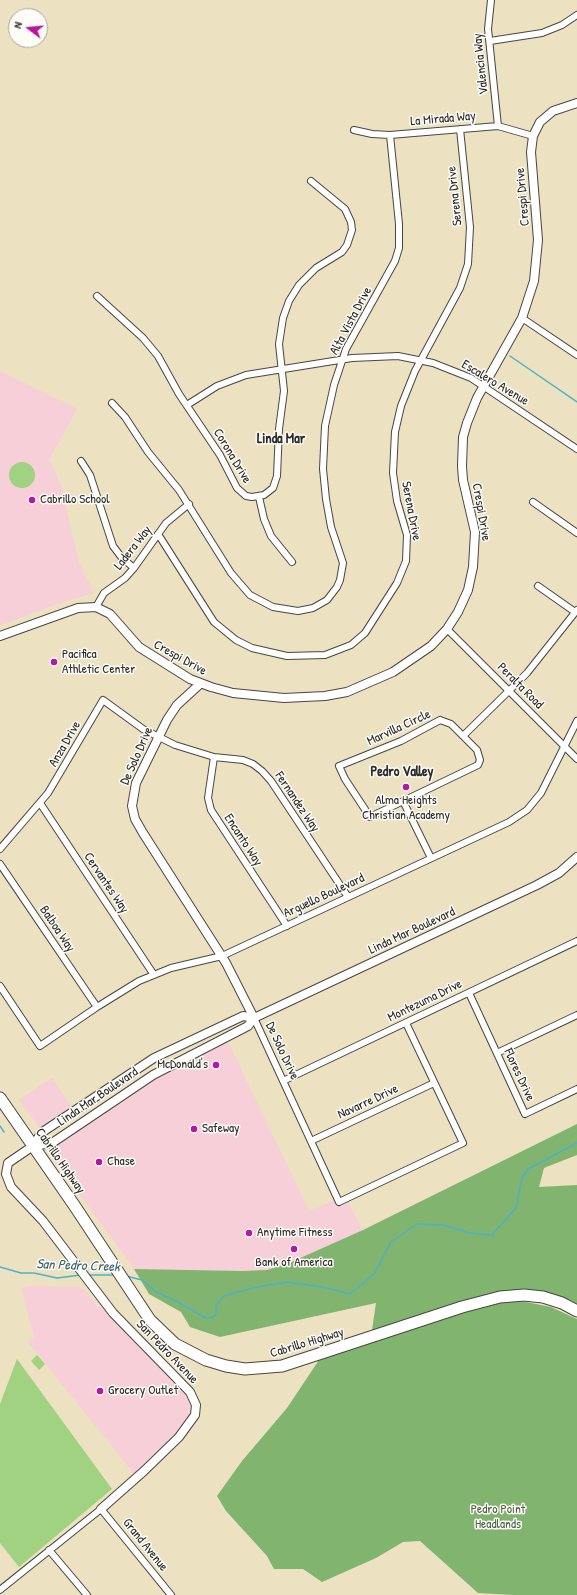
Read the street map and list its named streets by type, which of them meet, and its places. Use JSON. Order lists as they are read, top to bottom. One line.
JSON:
{"streets":{"highway":["Cabrillo Highway"],"street":["Valencia Way","La Mirada Way","Serena Drive","Crespi Drive","Alta Vista Drive","Escalero Avenue","Corona Drive","Ladera Way","Peralta Road","Marvilla Circle","Anza Drive","De Solo Drive","Fernandez Way","Encanto Way","Cervantes Way","Arguello Boulevard","Balboa Way","Linda Mar Boulevard","Montezuma Drive","Flores Drive","Navarre Drive","San Pedro Avenue","Grand Avenue"]},"crossings":[["Valencia Way","La Mirada Way"],["La Mirada Way","Serena Drive"],["La Mirada Way","Crespi Drive"],["La Mirada Way","Alta Vista Drive"],["Serena Drive","Escalero Avenue"],["Serena Drive","Ladera Way"],["Crespi Drive","Escalero Avenue"],["Crespi Drive","Ladera Way"],["Crespi Drive","Peralta Road"],["Crespi Drive","De Solo Drive"],["Alta Vista Drive","Escalero Avenue"],["Alta Vista Drive","Ladera Way"],["Escalero Avenue","Corona Drive"],["Peralta Road","Arguello Boulevard"],["Anza Drive","De Solo Drive"],["Anza Drive","Fernandez Way"],["Anza Drive","Cervantes Way"],["De Solo Drive","Fernandez Way"],["De Solo Drive","Arguello Boulevard"],["De Solo Drive","Linda Mar Boulevard"],["De Solo Drive","Montezuma Drive"],["De Solo Drive","Navarre Drive"],["Fernandez Way","Encanto Way"],["Fernandez Way","Arguello Boulevard"],["Encanto Way","Arguello Boulevard"],["Cervantes Way","Arguello Boulevard"],["Arguello Boulevard","Balboa Way"],["Linda Mar Boulevard","Cabrillo Highway"],["Linda Mar Boulevard","San Pedro Avenue"],["Montezuma Drive","Flores Drive"],["Cabrillo Highway","San Pedro Avenue"],["San Pedro Avenue","Grand Avenue"]],"districts":["Linda Mar","Pedro Valley"],"water":["San Pedro Creek"],"parks":["Pedro Point Headlands"],"places":["Cabrillo School","Pacifica Athletic Center","Alma Heights Christian Academy","McDonald's","Safeway","Chase","Anytime Fitness","Bank of America","Grocery Outlet"],"north":"left"}
